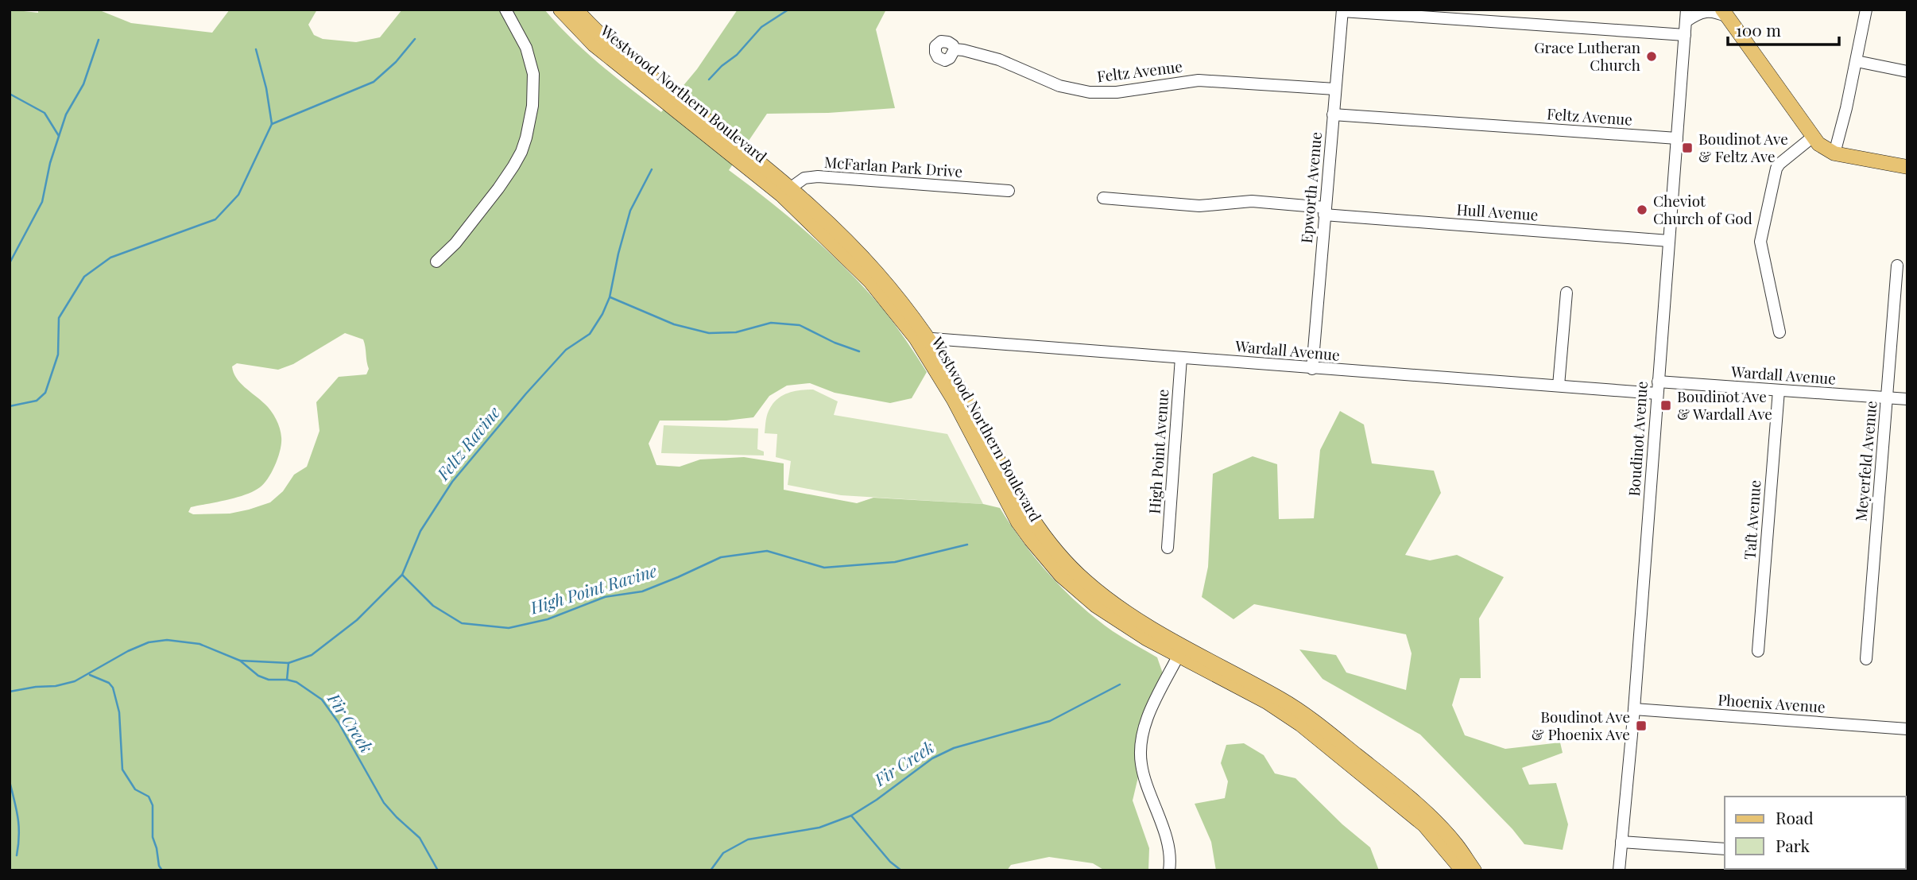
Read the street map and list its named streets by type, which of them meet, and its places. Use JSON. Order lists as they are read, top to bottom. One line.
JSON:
{"streets":{"main road":["Westwood Northern Boulevard"],"street":["Feltz Avenue","McFarlan Park Drive","Epworth Avenue","Hull Avenue","Wardall Avenue","Boudinot Avenue","High Point Avenue","Meyerfeld Avenue","Taft Avenue","Phoenix Avenue"]},"crossings":[["Feltz Avenue","Epworth Avenue"],["Feltz Avenue","Boudinot Avenue"],["Westwood Northern Boulevard","McFarlan Park Drive"],["Westwood Northern Boulevard","Wardall Avenue"],["Epworth Avenue","Hull Avenue"],["Epworth Avenue","Wardall Avenue"],["Hull Avenue","Boudinot Avenue"],["Wardall Avenue","Boudinot Avenue"],["Wardall Avenue","High Point Avenue"],["Wardall Avenue","Meyerfeld Avenue"],["Wardall Avenue","Taft Avenue"],["Boudinot Avenue","Phoenix Avenue"]],"water":["Feltz Ravine","High Point Ravine","Fir Creek"],"places":{"other":["Grace Lutheran Church","Cheviot Church of God"],"transit":["Boudinot Ave & Feltz Ave","Boudinot Ave & Wardall Ave","Boudinot Ave & Phoenix Ave"]},"legend":["Road","Park"],"scale_bar":"100 m"}
